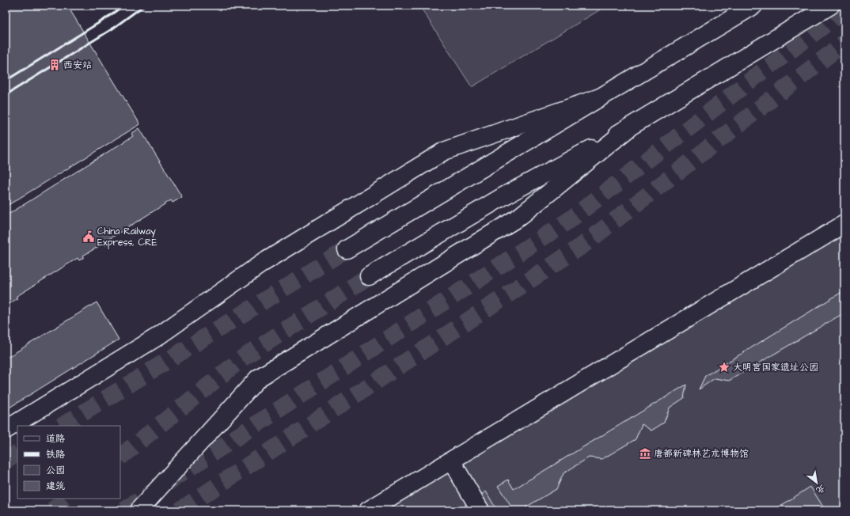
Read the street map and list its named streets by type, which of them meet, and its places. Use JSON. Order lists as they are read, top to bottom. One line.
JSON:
{"places":{"building":["西安站"],"public building":["China Railway Express, CRE"],"place":["大明宫国家遗址公园"],"museum":["唐都新碑林艺术博物馆"]},"legend":["道路","铁路","公园","建筑"],"north":"bottom right"}
